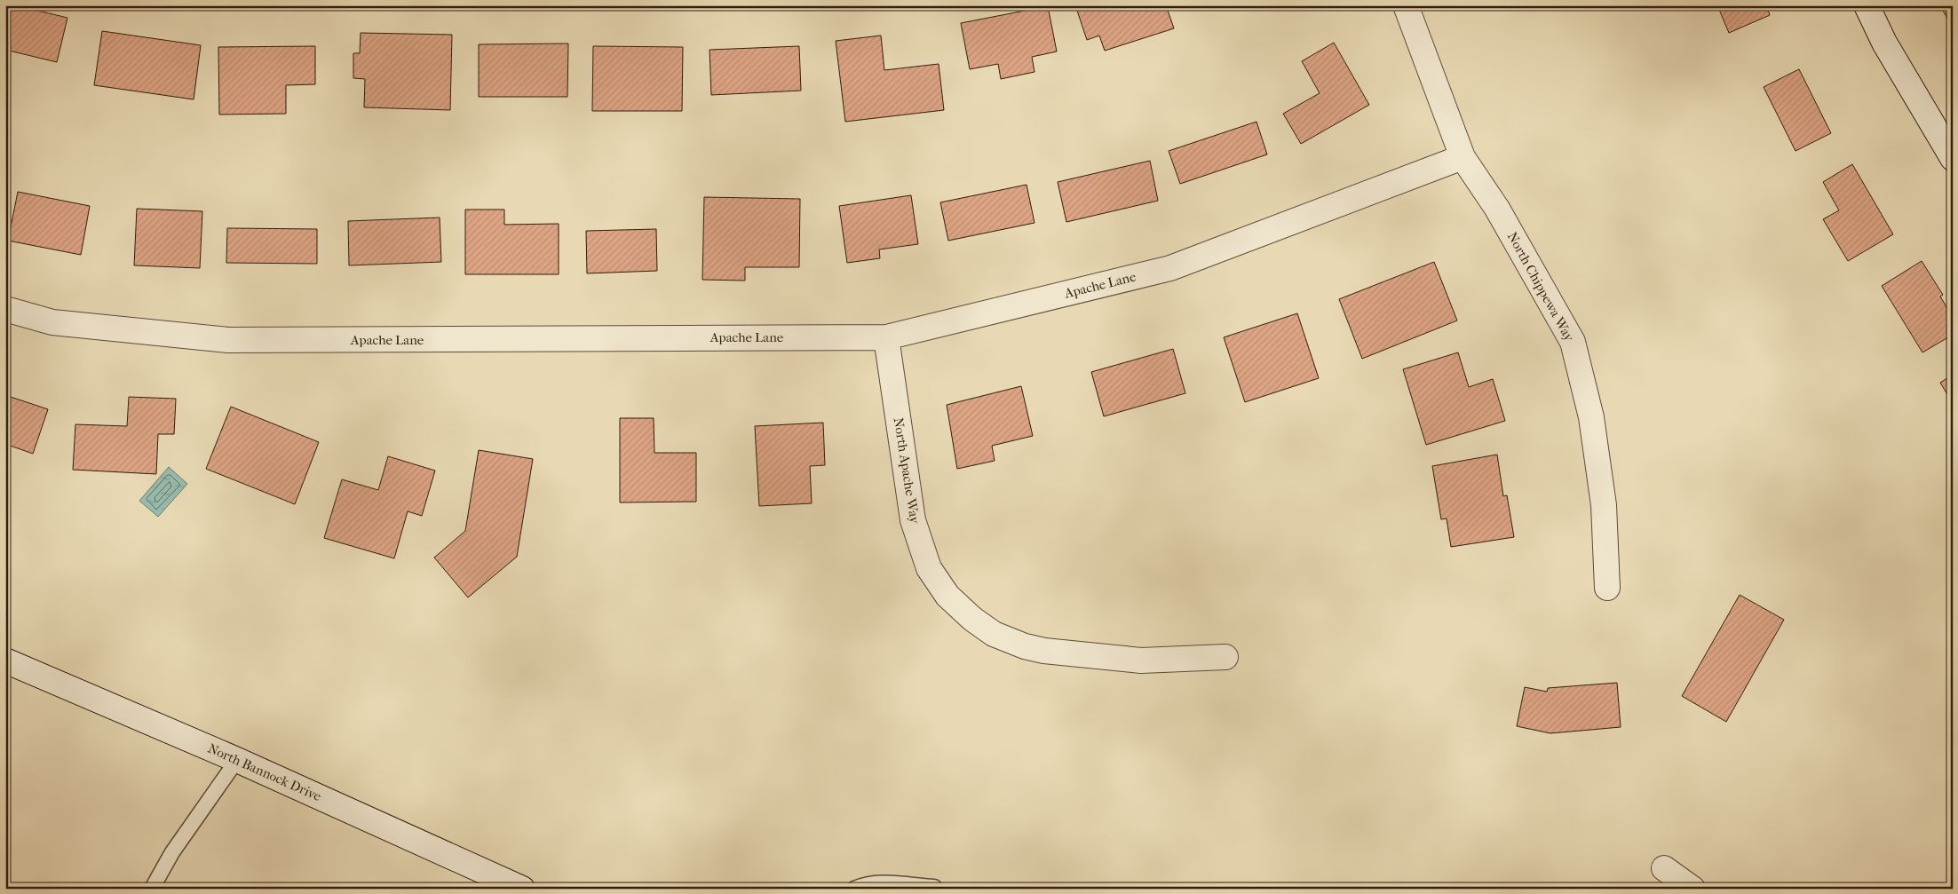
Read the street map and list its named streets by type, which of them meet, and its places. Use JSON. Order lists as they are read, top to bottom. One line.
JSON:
{"streets":{"street":["Apache Lane","North Chippewa Way","North Apache Way","North Bannock Drive"]},"crossings":[["Apache Lane","North Chippewa Way"],["Apache Lane","North Apache Way"]]}
